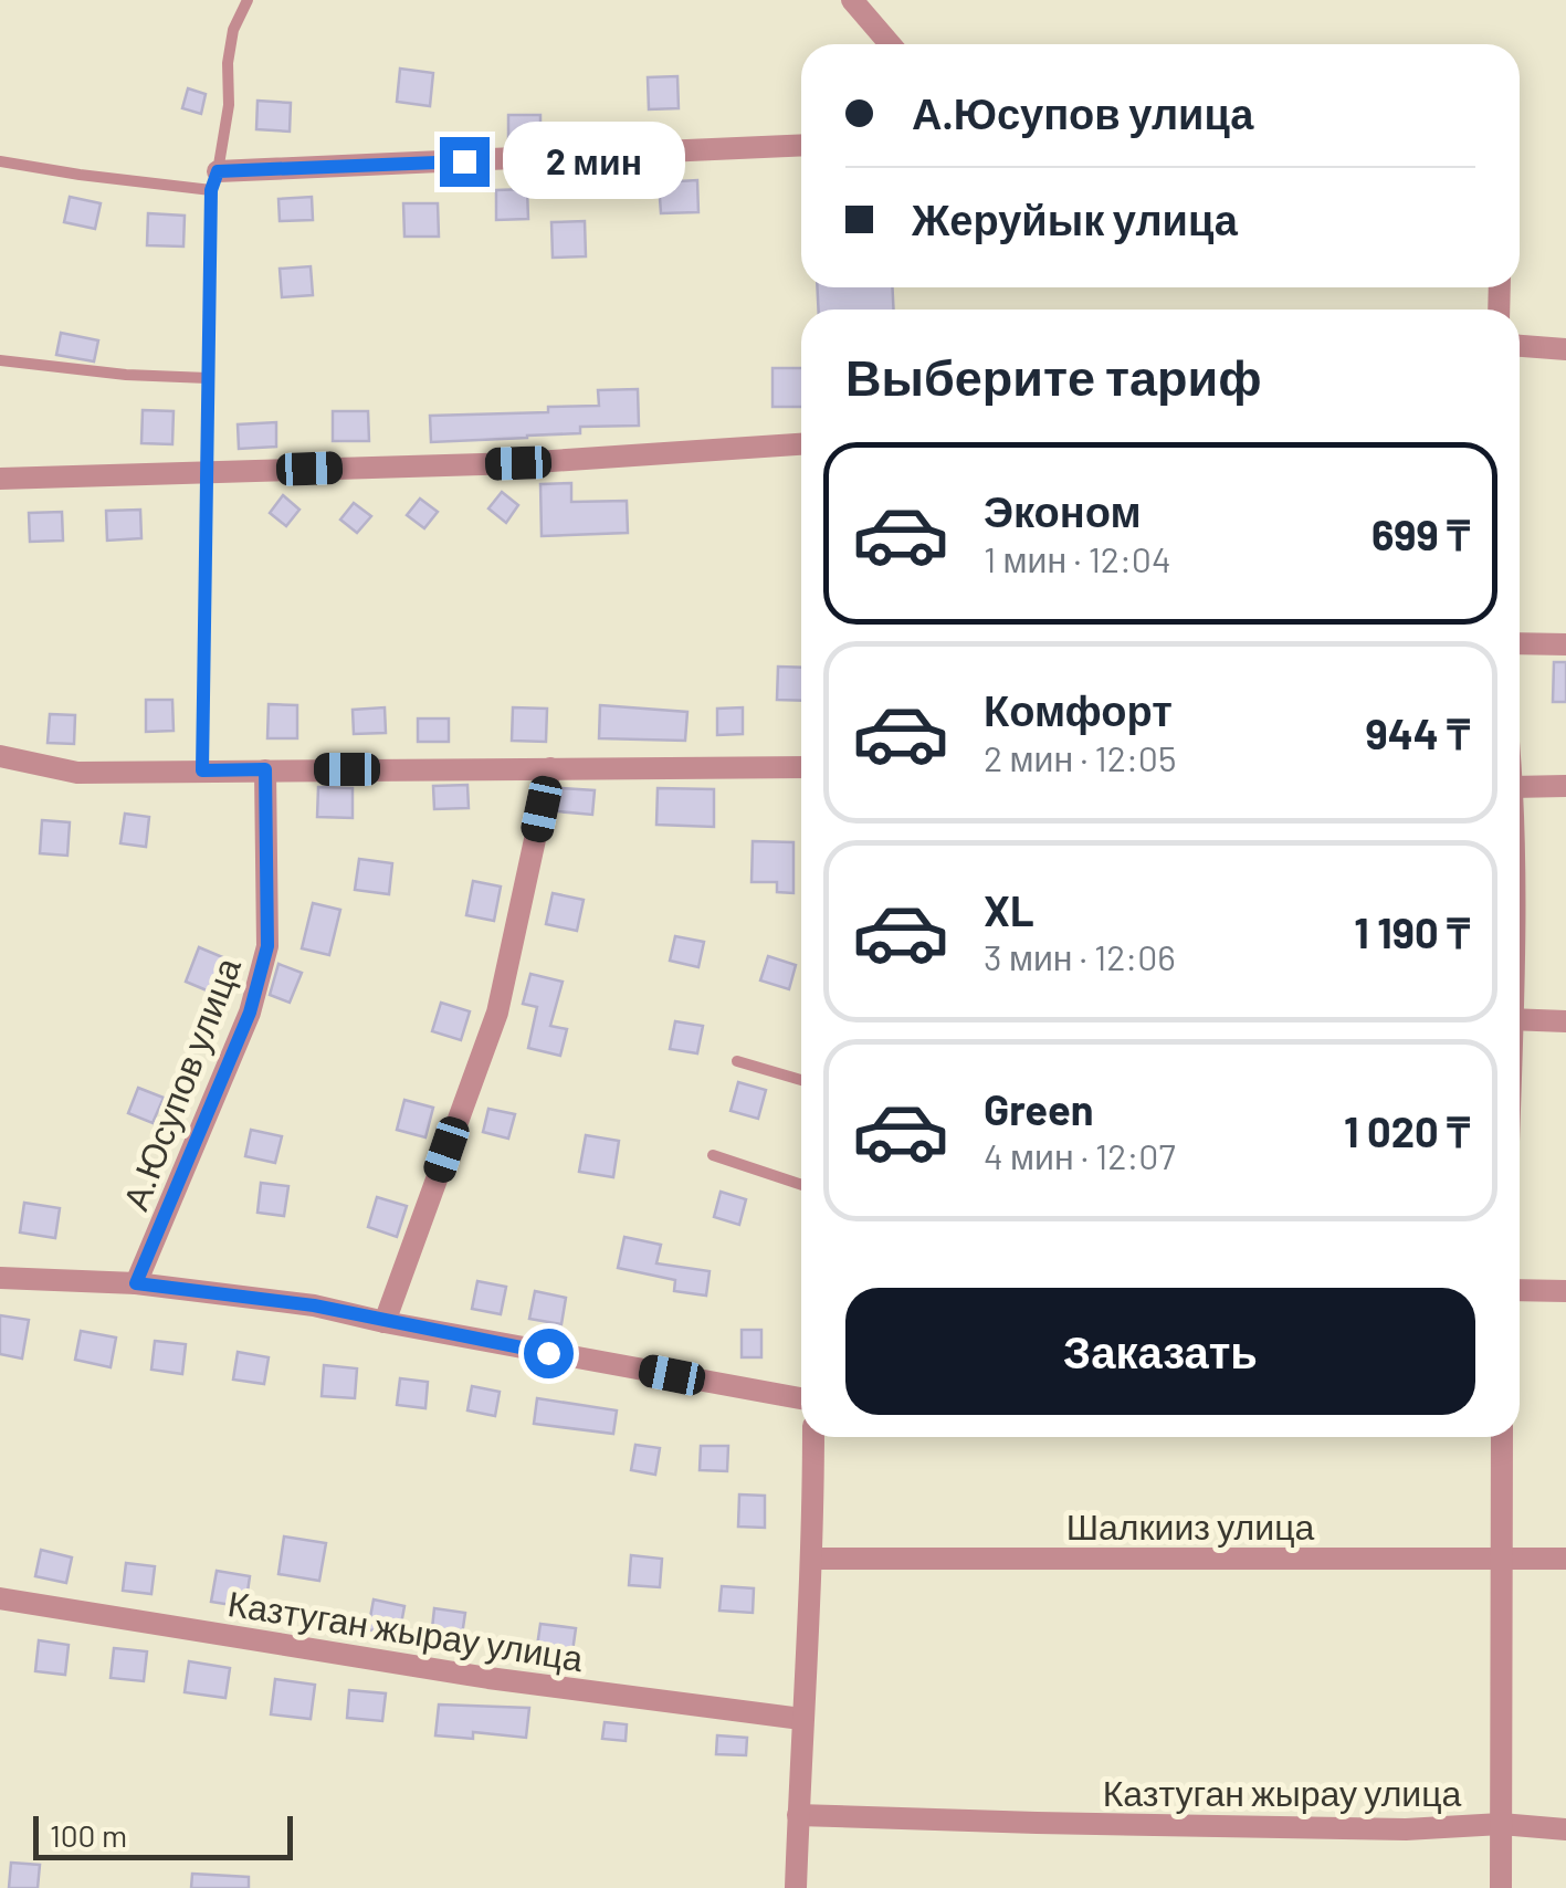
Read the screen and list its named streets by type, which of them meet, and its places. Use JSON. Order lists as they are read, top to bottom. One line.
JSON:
{"streets":{"street":["А.Юсупов улица","Шалкииз улица","Казтуган жырау улица"]},"scale_bar":"100 m","page":{"banner":["А.Юсупов улица","Жеруйык улица"],"bubble":"2 мин","heading":"Выберите тариф","list":[{"name":"Эконом","note":"1 мин · 12:04","value":"699 ₸"},{"name":"Комфорт","note":"2 мин · 12:05","value":"944 ₸"},{"name":"XL","note":"3 мин · 12:06","value":"1 190 ₸"},{"name":"Green","note":"4 мин · 12:07","value":"1 020 ₸"}],"buttons":"Заказать","scale":"100 m"}}
